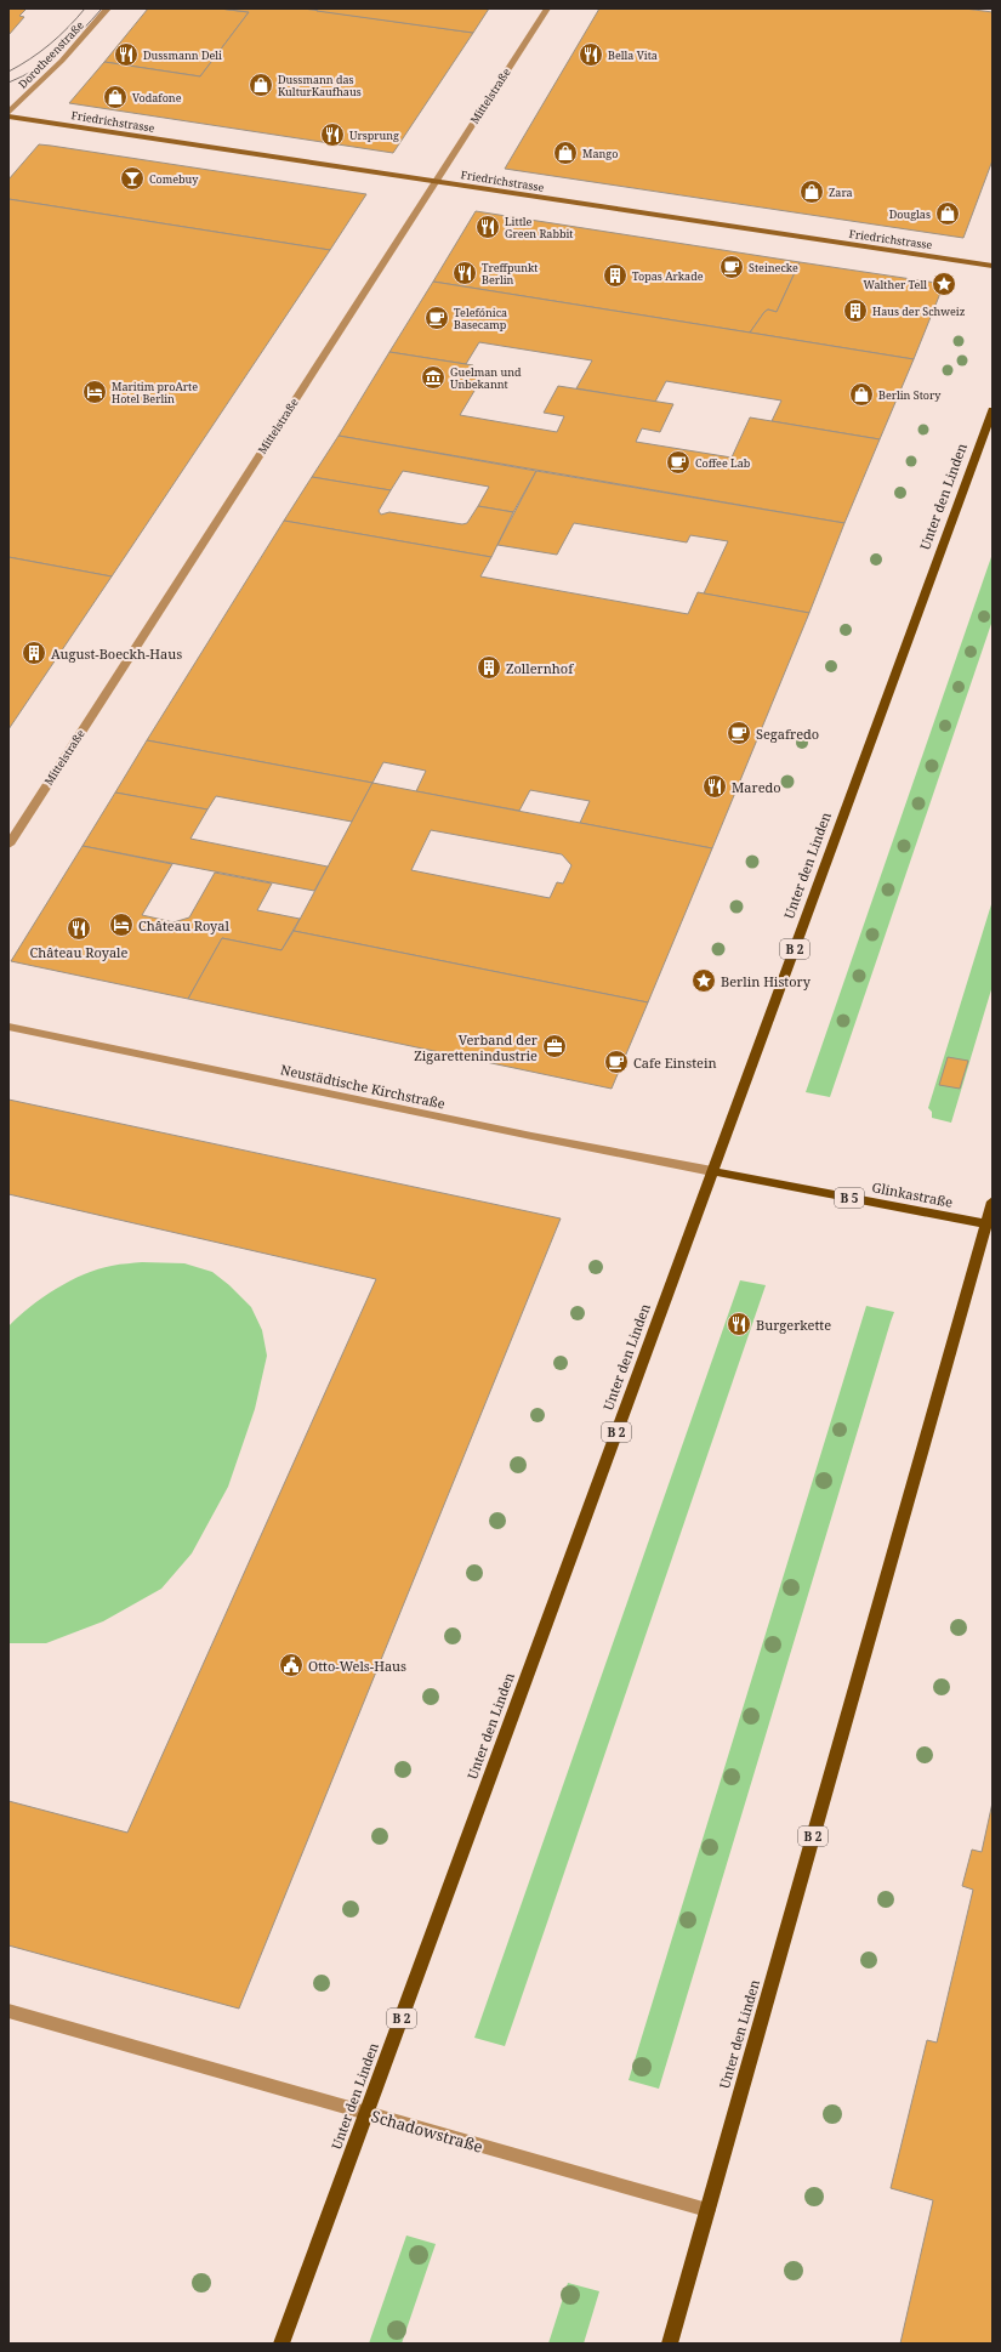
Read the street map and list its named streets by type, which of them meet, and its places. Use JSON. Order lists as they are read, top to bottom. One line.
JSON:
{"streets":{"main road":["Friedrichstrasse","Unter den Linden","B 2","Glinkastraße","B 5"],"street":["Dorotheenstraße","Mittelstraße","Neustädtische Kirchstraße","Schadowstraße"]},"crossings":[["Mittelstraße","Friedrichstrasse"],["Unter den Linden","Neustädtische Kirchstraße"],["Unter den Linden","Glinkastraße"],["Unter den Linden","Schadowstraße"],["Neustädtische Kirchstraße","Glinkastraße"]],"places":{"restaurant":["Dussmann Deli","Bella Vita","Ursprung","Little Green Rabbit","Treffpunkt Berlin","Maredo","Château Royale","Burgerkette"],"shop":["Dussmann das KulturKaufhaus","Vodafone","Mango","Zara","Douglas","Berlin Story"],"bar":["Comebuy"],"cafe":["Steinecke","Telefónica Basecamp","Coffee Lab","Segafredo","Cafe Einstein"],"building":["Topas Arkade","Haus der Schweiz","August-Boeckh-Haus","Zollernhof"],"place":["Walther Tell","Berlin History"],"museum":["Guelman und Unbekannt"],"hotel":["Maritim proArte Hotel Berlin","Château Royal"],"office":["Verband der Zigarettenindustrie"],"public building":["Otto-Wels-Haus"]}}
